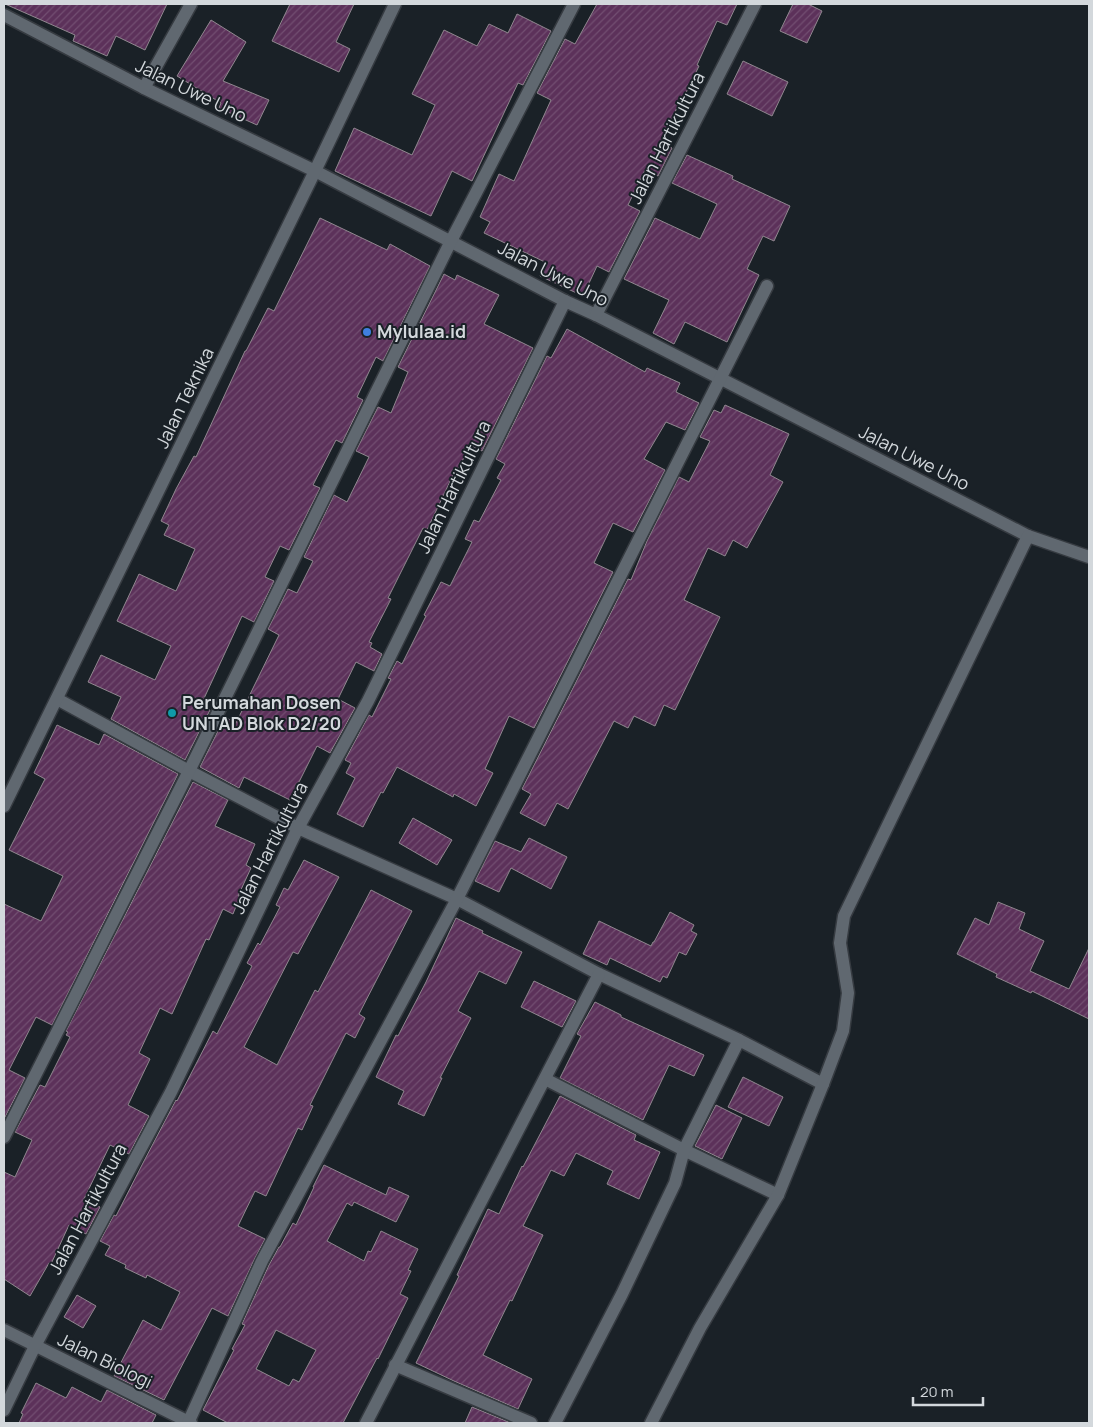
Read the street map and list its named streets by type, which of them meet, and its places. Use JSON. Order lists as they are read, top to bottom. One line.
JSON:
{"streets":{"street":["Jalan Uwe Uno","Jalan Hartikultura","Jalan Teknika","Jalan Biologi"]},"crossings":[["Jalan Uwe Uno","Jalan Hartikultura"],["Jalan Uwe Uno","Jalan Teknika"],["Jalan Hartikultura","Jalan Biologi"]],"places":["Mylulaa.id","Perumahan Dosen UNTAD Blok D2/20"],"scale_bar":"20 m"}
